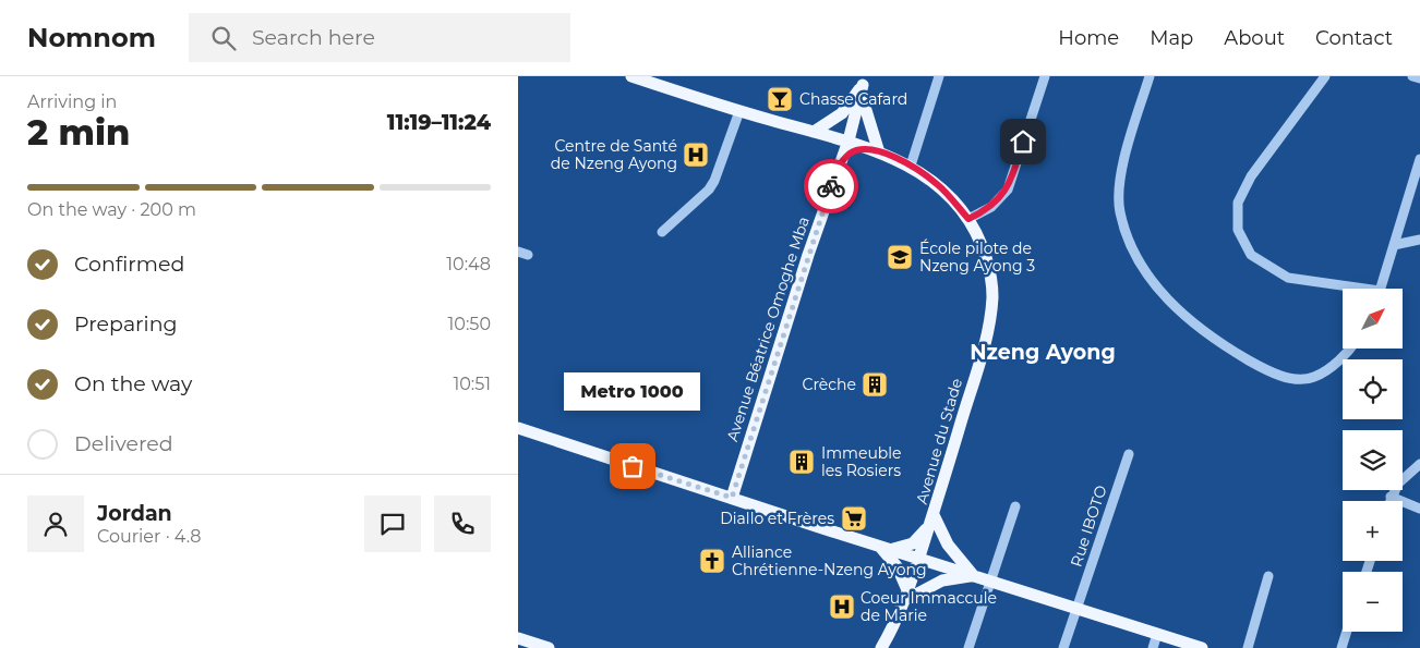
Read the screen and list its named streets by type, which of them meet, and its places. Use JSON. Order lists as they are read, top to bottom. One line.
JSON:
{"streets":{"main road":["Avenue Béatrice Omoghe Mba","Avenue du Stade"],"street":["Rue IBOTO"]},"crossings":[["Avenue Béatrice Omoghe Mba","Avenue du Stade"]],"districts":["Nzeng Ayong"],"places":{"bar":["Chasse Cafard"],"hospital":["Centre de Santé de Nzeng Ayong","Coeur Immaccule de Marie"],"school or university":["École pilote de Nzeng Ayong 3"],"building":["Crèche","Immeuble les Rosiers"],"other":["Metro 1000"],"supermarket":["Diallo et Frères"],"church":["Alliance Chrétienne-Nzeng Ayong"]},"north":"top right","page":{"header":"Nomnom","search":"Search here","nav":["Home","Map","About","Contact"],"heading":["2 min","Arriving in","11:19–11:24"],"panel":["Jordan","Courier · 4.8"],"bar":"On the way · 200 m","list":[["Confirmed","10:48"],["Preparing","10:50"],["On the way","10:51"],"Delivered"],"map_buttons":["+","−"],"bubble":"Metro 1000"}}
